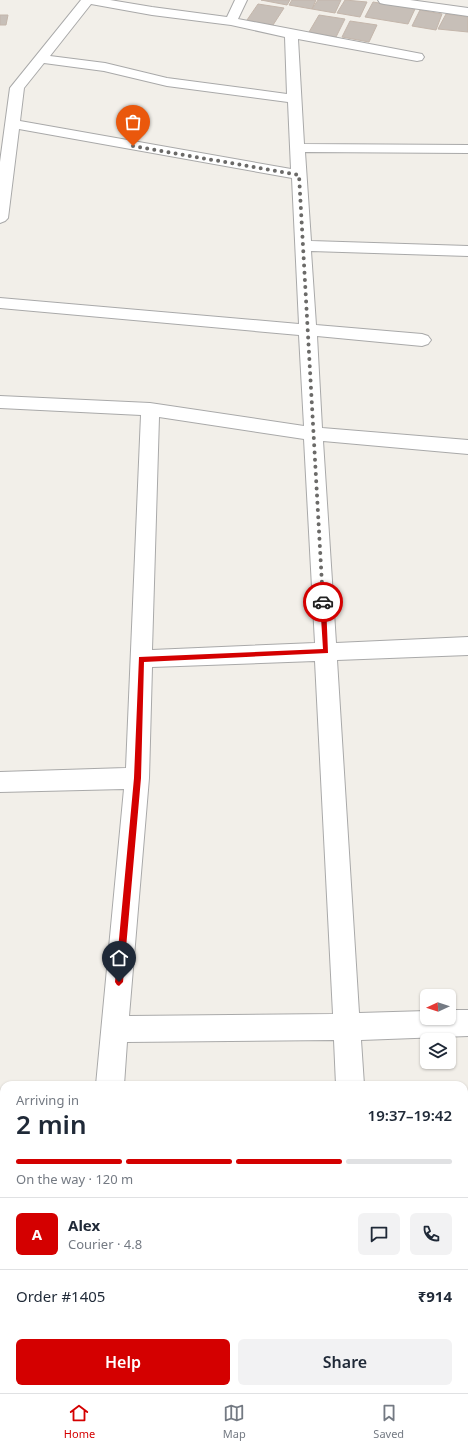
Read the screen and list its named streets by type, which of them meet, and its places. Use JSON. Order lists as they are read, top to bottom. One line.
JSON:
{"north":"left","page":{"heading":["2 min","Arriving in","19:37–19:42"],"panel":["Alex","Courier · 4.8","Order #1405","₹914"],"bar":"On the way · 120 m","round":"A","buttons":["Help","Share"],"tabs":["Home","Map","Saved"]}}
